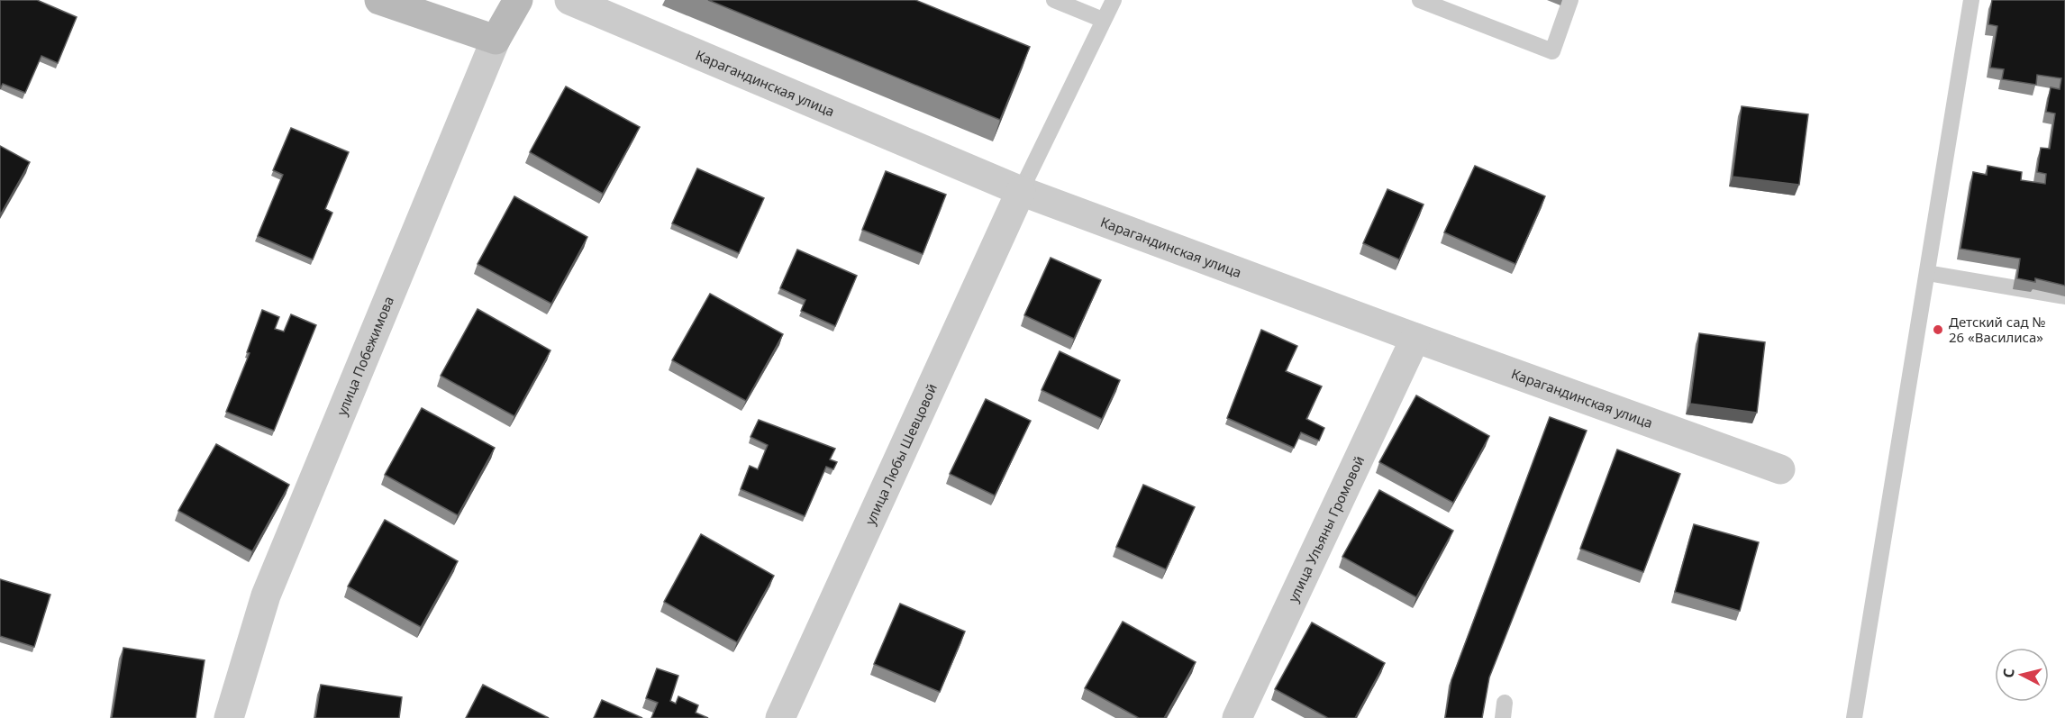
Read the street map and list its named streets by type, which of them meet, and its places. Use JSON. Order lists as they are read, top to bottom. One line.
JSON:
{"streets":{"street":["Карагандинская улица","улица Побежимова","улица Любы Шевцовой","улица Ульяны Громовой"]},"crossings":[["Карагандинская улица","улица Любы Шевцовой"],["Карагандинская улица","улица Ульяны Громовой"]],"places":["Детский сад № 26 «Василиса»"],"north":"left"}
